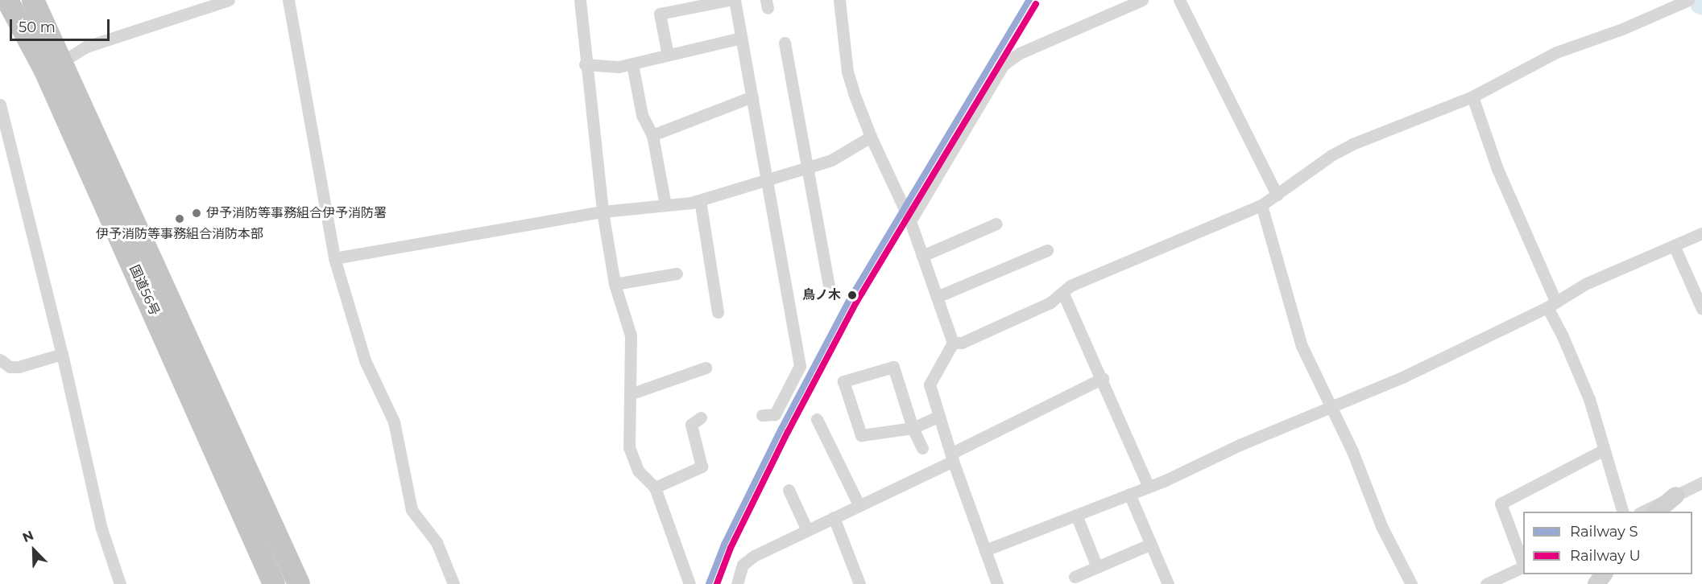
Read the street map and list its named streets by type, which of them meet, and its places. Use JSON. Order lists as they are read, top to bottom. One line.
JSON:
{"streets":{"highway":["国道56号"]},"places":["伊予消防等事務組合伊予消防署","伊予消防等事務組合消防本部","鳥ノ木"],"lines":["rail line S","rail line U"],"legend":["Railway S","Railway U"],"scale_bar":"50 m","north":"top left"}
